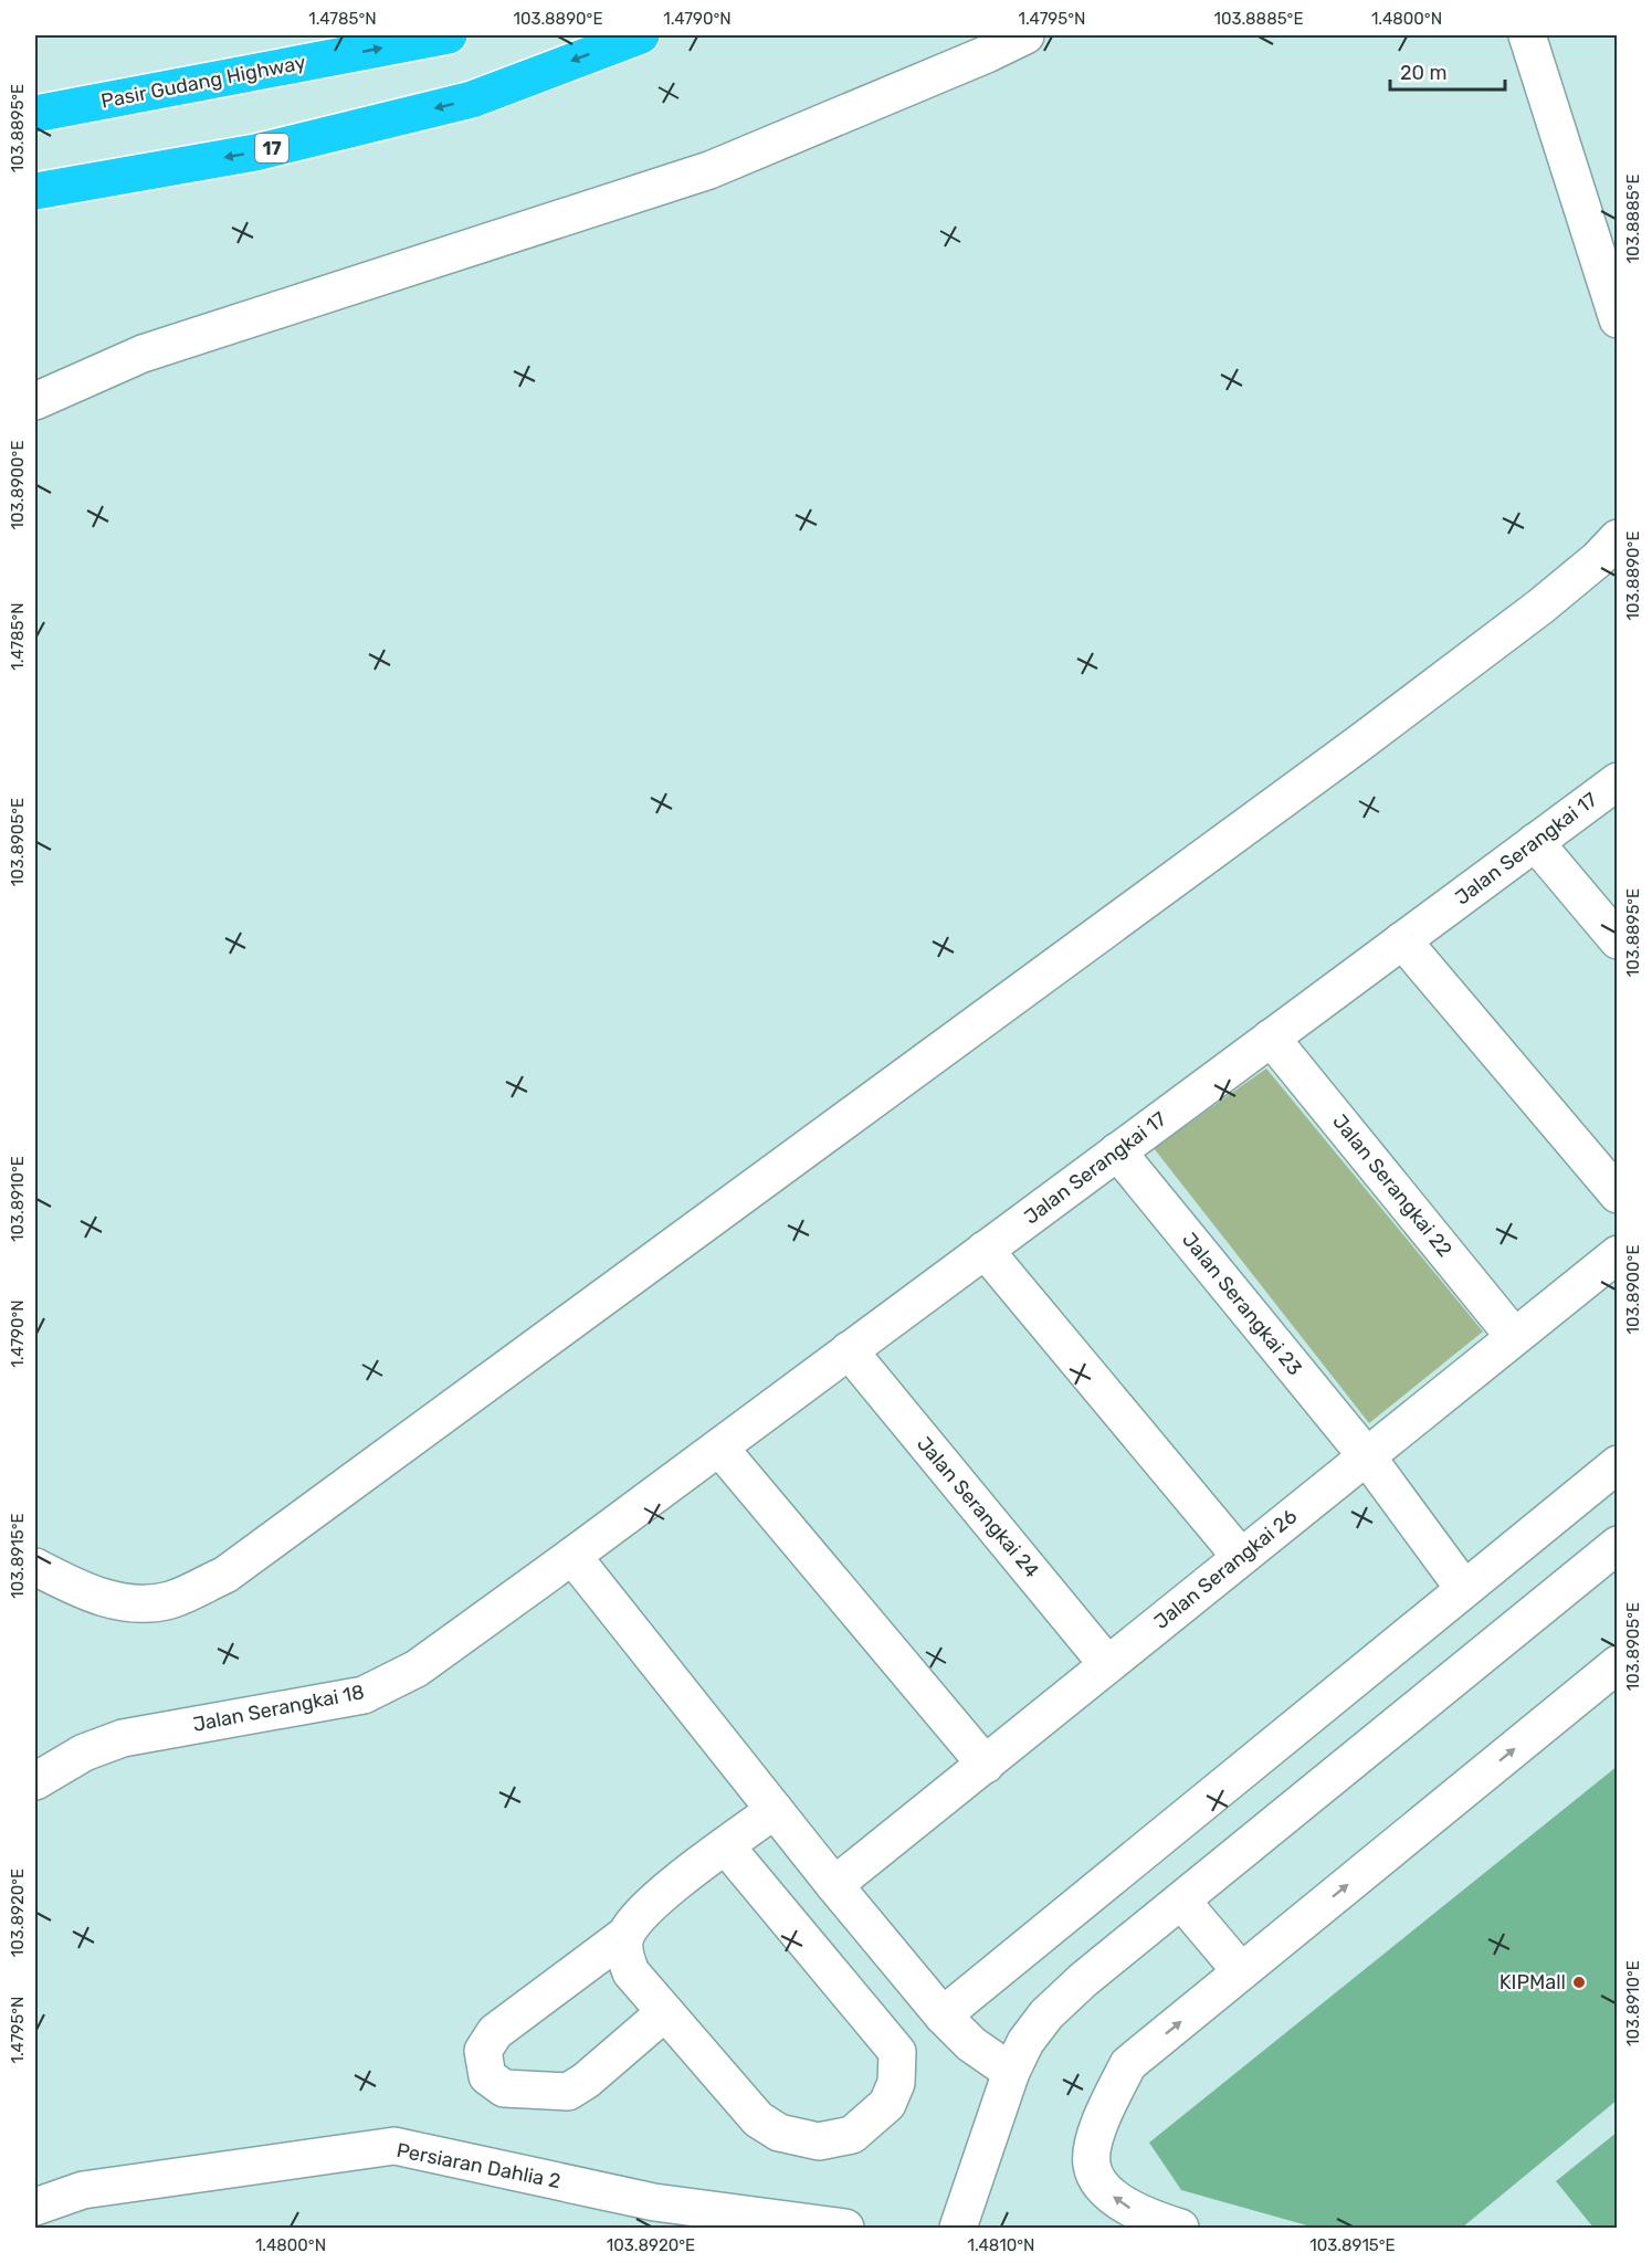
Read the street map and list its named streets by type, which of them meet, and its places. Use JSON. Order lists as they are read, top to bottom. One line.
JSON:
{"streets":{"highway":["Pasir Gudang Highway","17"],"street":["Jalan Serangkai 17","Jalan Serangkai 22","Jalan Serangkai 23","Jalan Serangkai 24","Jalan Serangkai 26","Jalan Serangkai 18","Persiaran Dahlia 2"]},"crossings":[["Jalan Serangkai 17","Jalan Serangkai 22"],["Jalan Serangkai 17","Jalan Serangkai 23"],["Jalan Serangkai 17","Jalan Serangkai 24"],["Jalan Serangkai 17","Jalan Serangkai 18"],["Jalan Serangkai 22","Jalan Serangkai 26"],["Jalan Serangkai 23","Jalan Serangkai 26"],["Jalan Serangkai 24","Jalan Serangkai 26"]],"places":["KIPMall"],"scale_bar":"20 m","coordinates":["1.4785°N","103.8890°E","1.4790°N","1.4795°N","103.8885°E","1.4800°N","103.8895°E","103.8900°E","103.8905°E","103.8910°E","103.8915°E","103.8920°E","1.4810°N"]}
